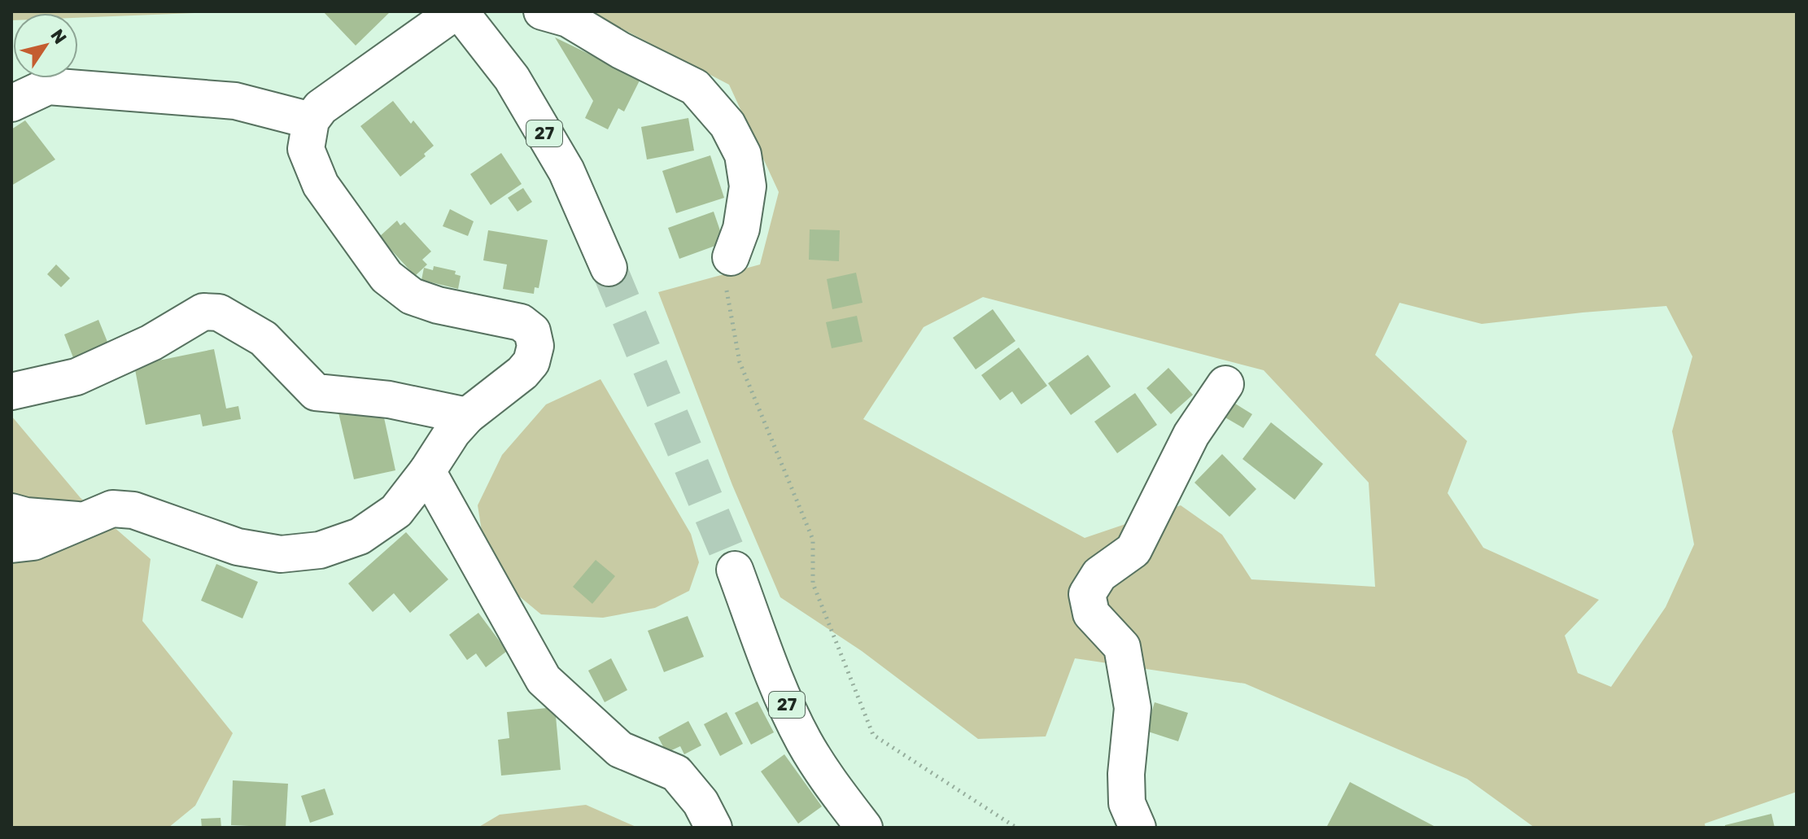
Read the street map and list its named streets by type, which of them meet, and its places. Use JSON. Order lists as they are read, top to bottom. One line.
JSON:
{"streets":{"street":["27"]},"north":"top right"}
